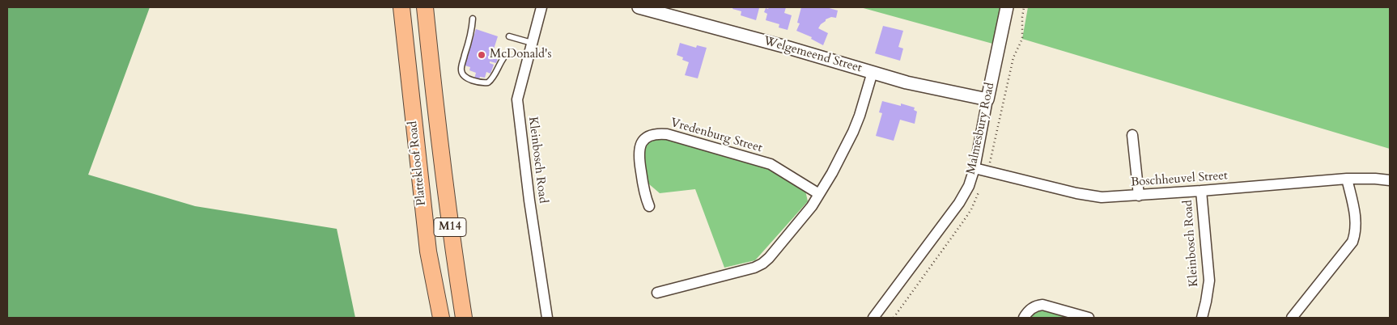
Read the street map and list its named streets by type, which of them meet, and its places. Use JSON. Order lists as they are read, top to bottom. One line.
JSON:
{"streets":{"main road":["Plattekloof Road","M14"],"street":["Welgemeend Street","Malmesbury Road","Vredenburg Street","Kleinbosch Road","Boschheuvel Street"]},"crossings":[["Welgemeend Street","Malmesbury Road"],["Malmesbury Road","Boschheuvel Street"],["Kleinbosch Road","Boschheuvel Street"]],"places":["McDonald's"]}
